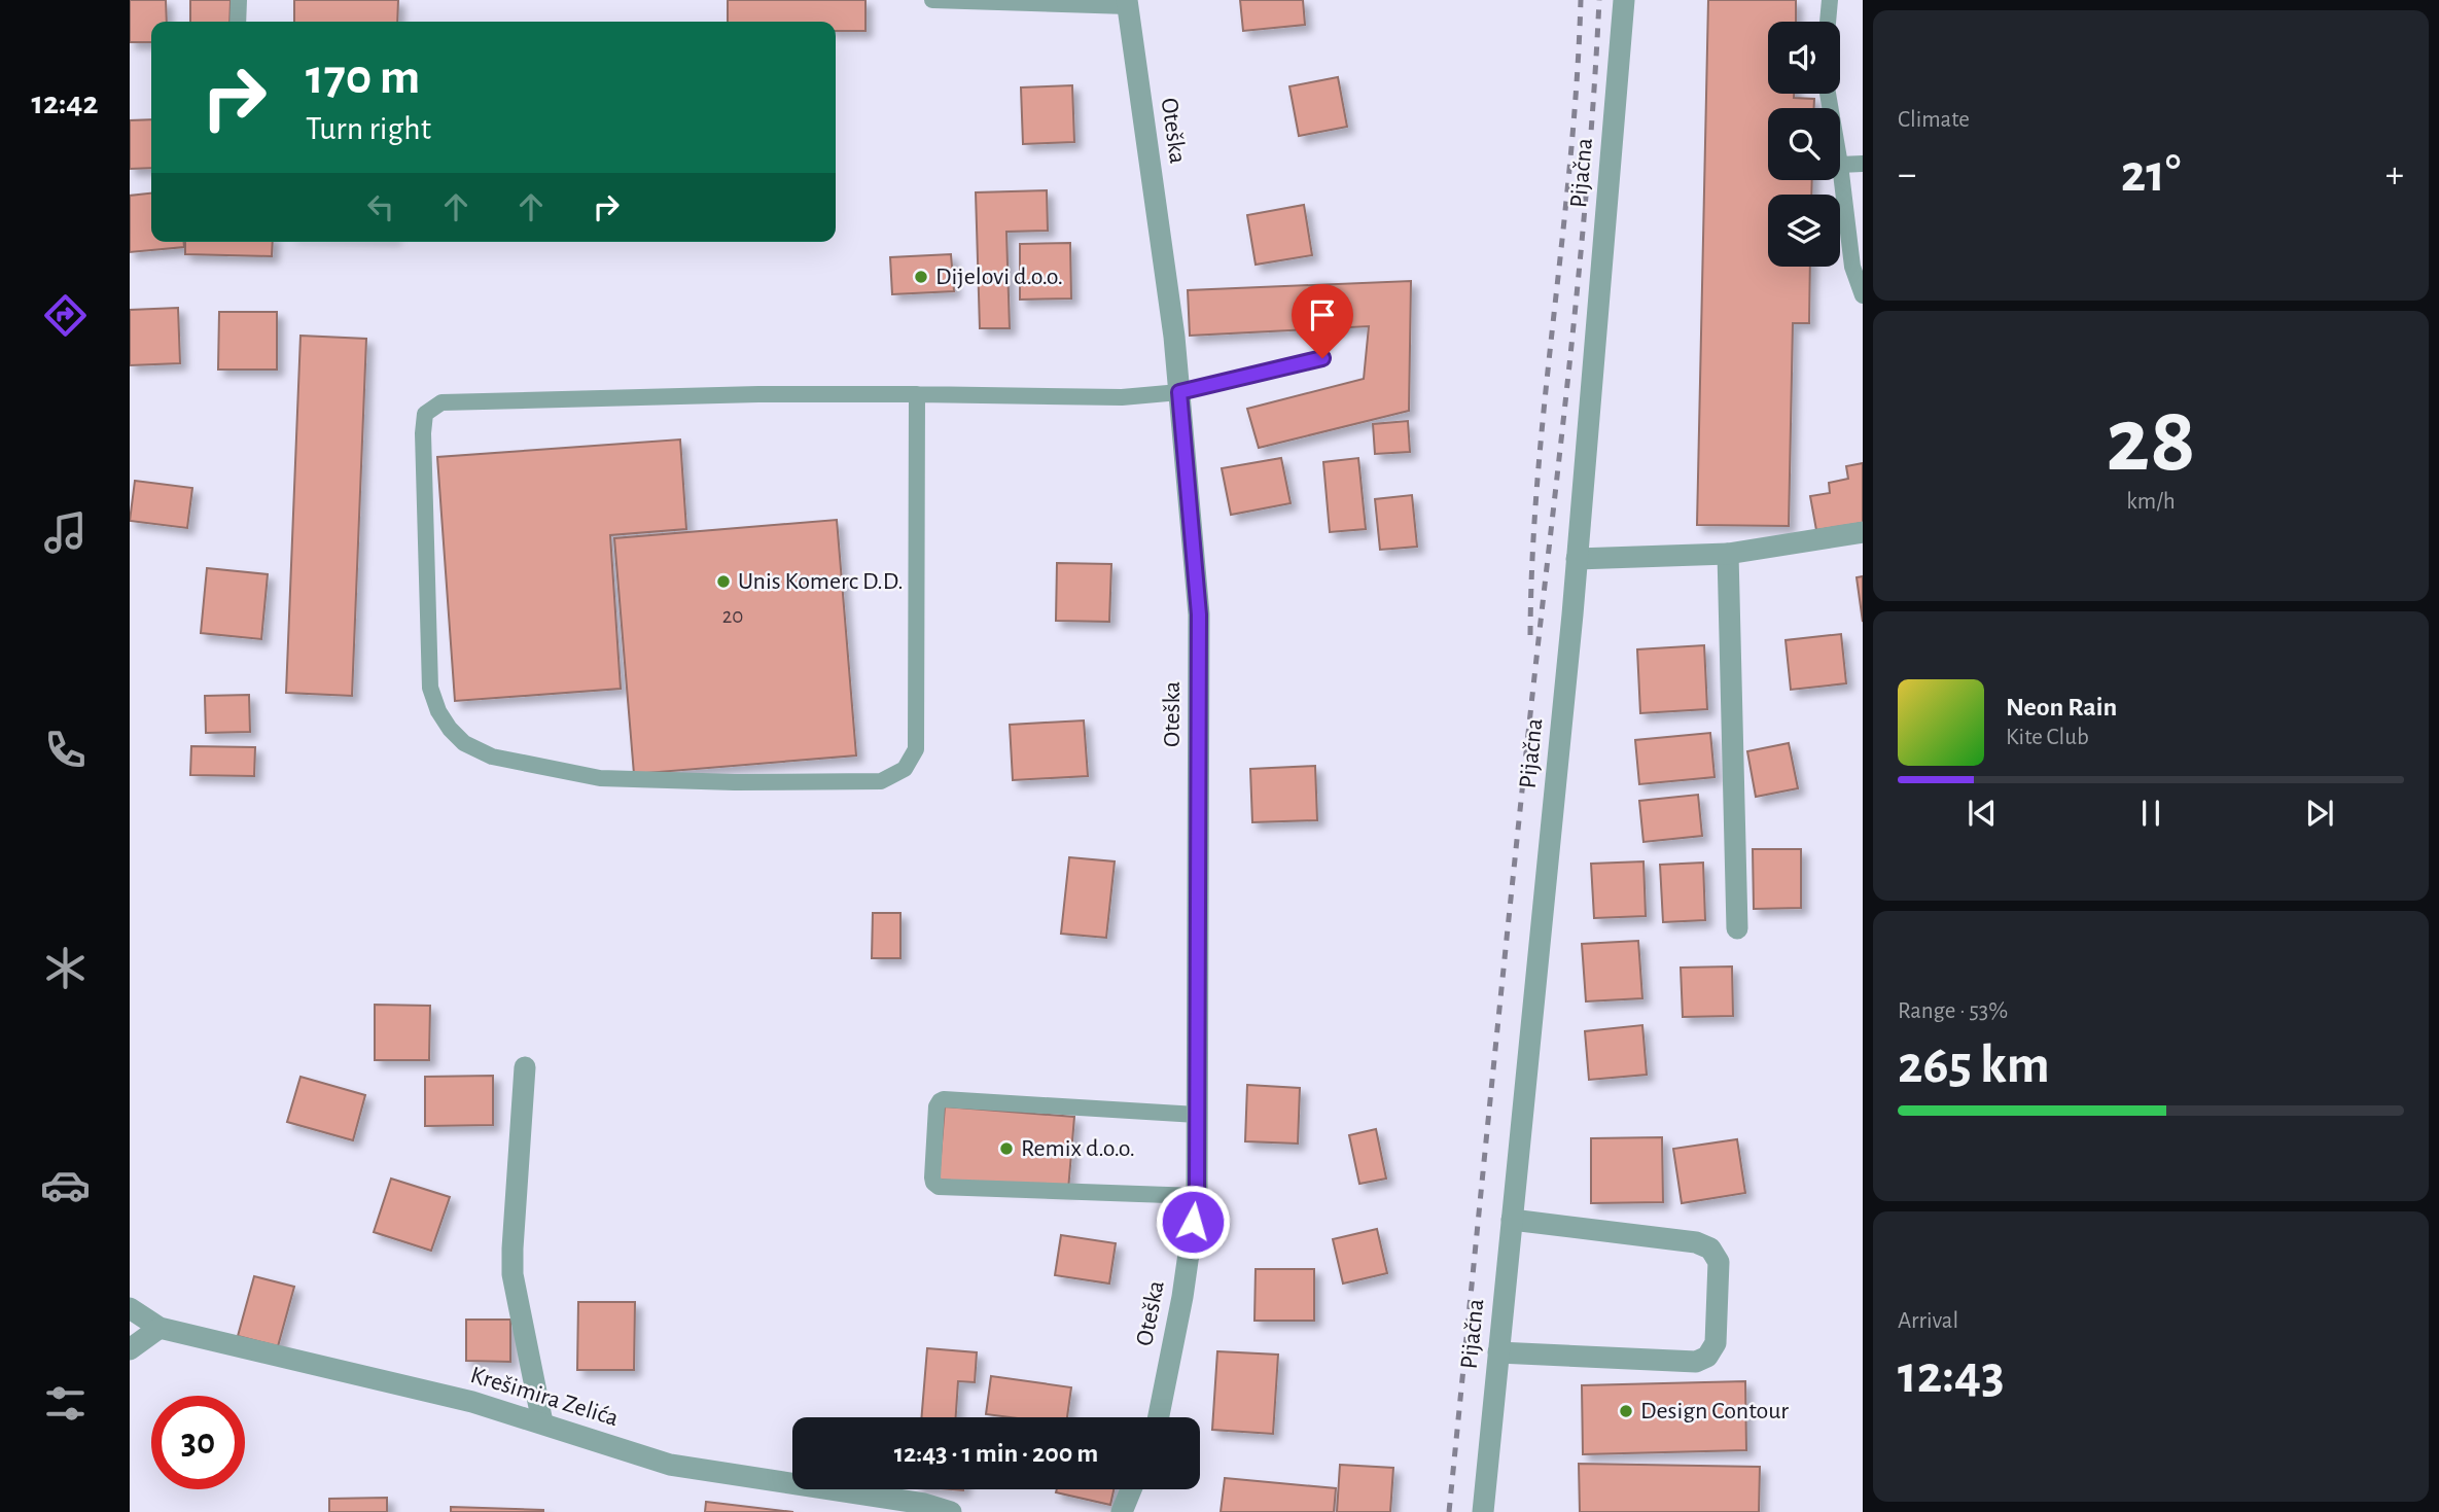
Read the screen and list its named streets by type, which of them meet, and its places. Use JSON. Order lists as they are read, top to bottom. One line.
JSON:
{"streets":{"street":["Oteška","Pijačna","Krešimira Zelića"]},"places":["Dijelovi d.o.o.","Unis Komerc D.D.","Remix d.o.o.","Design Contour"],"house_numbers":["20"],"page":{"tabs":"12:42","tile":["Climate",["28","km/h"],["Range · 53%","265 km"],["Arrival","12:43"]],"turn":["170 m","Turn right"],"heat":["−","21°","+"],"song":["Neon Rain","Kite Club"],"limit":"30","trip":"12:43 · 1 min · 200 m"}}
